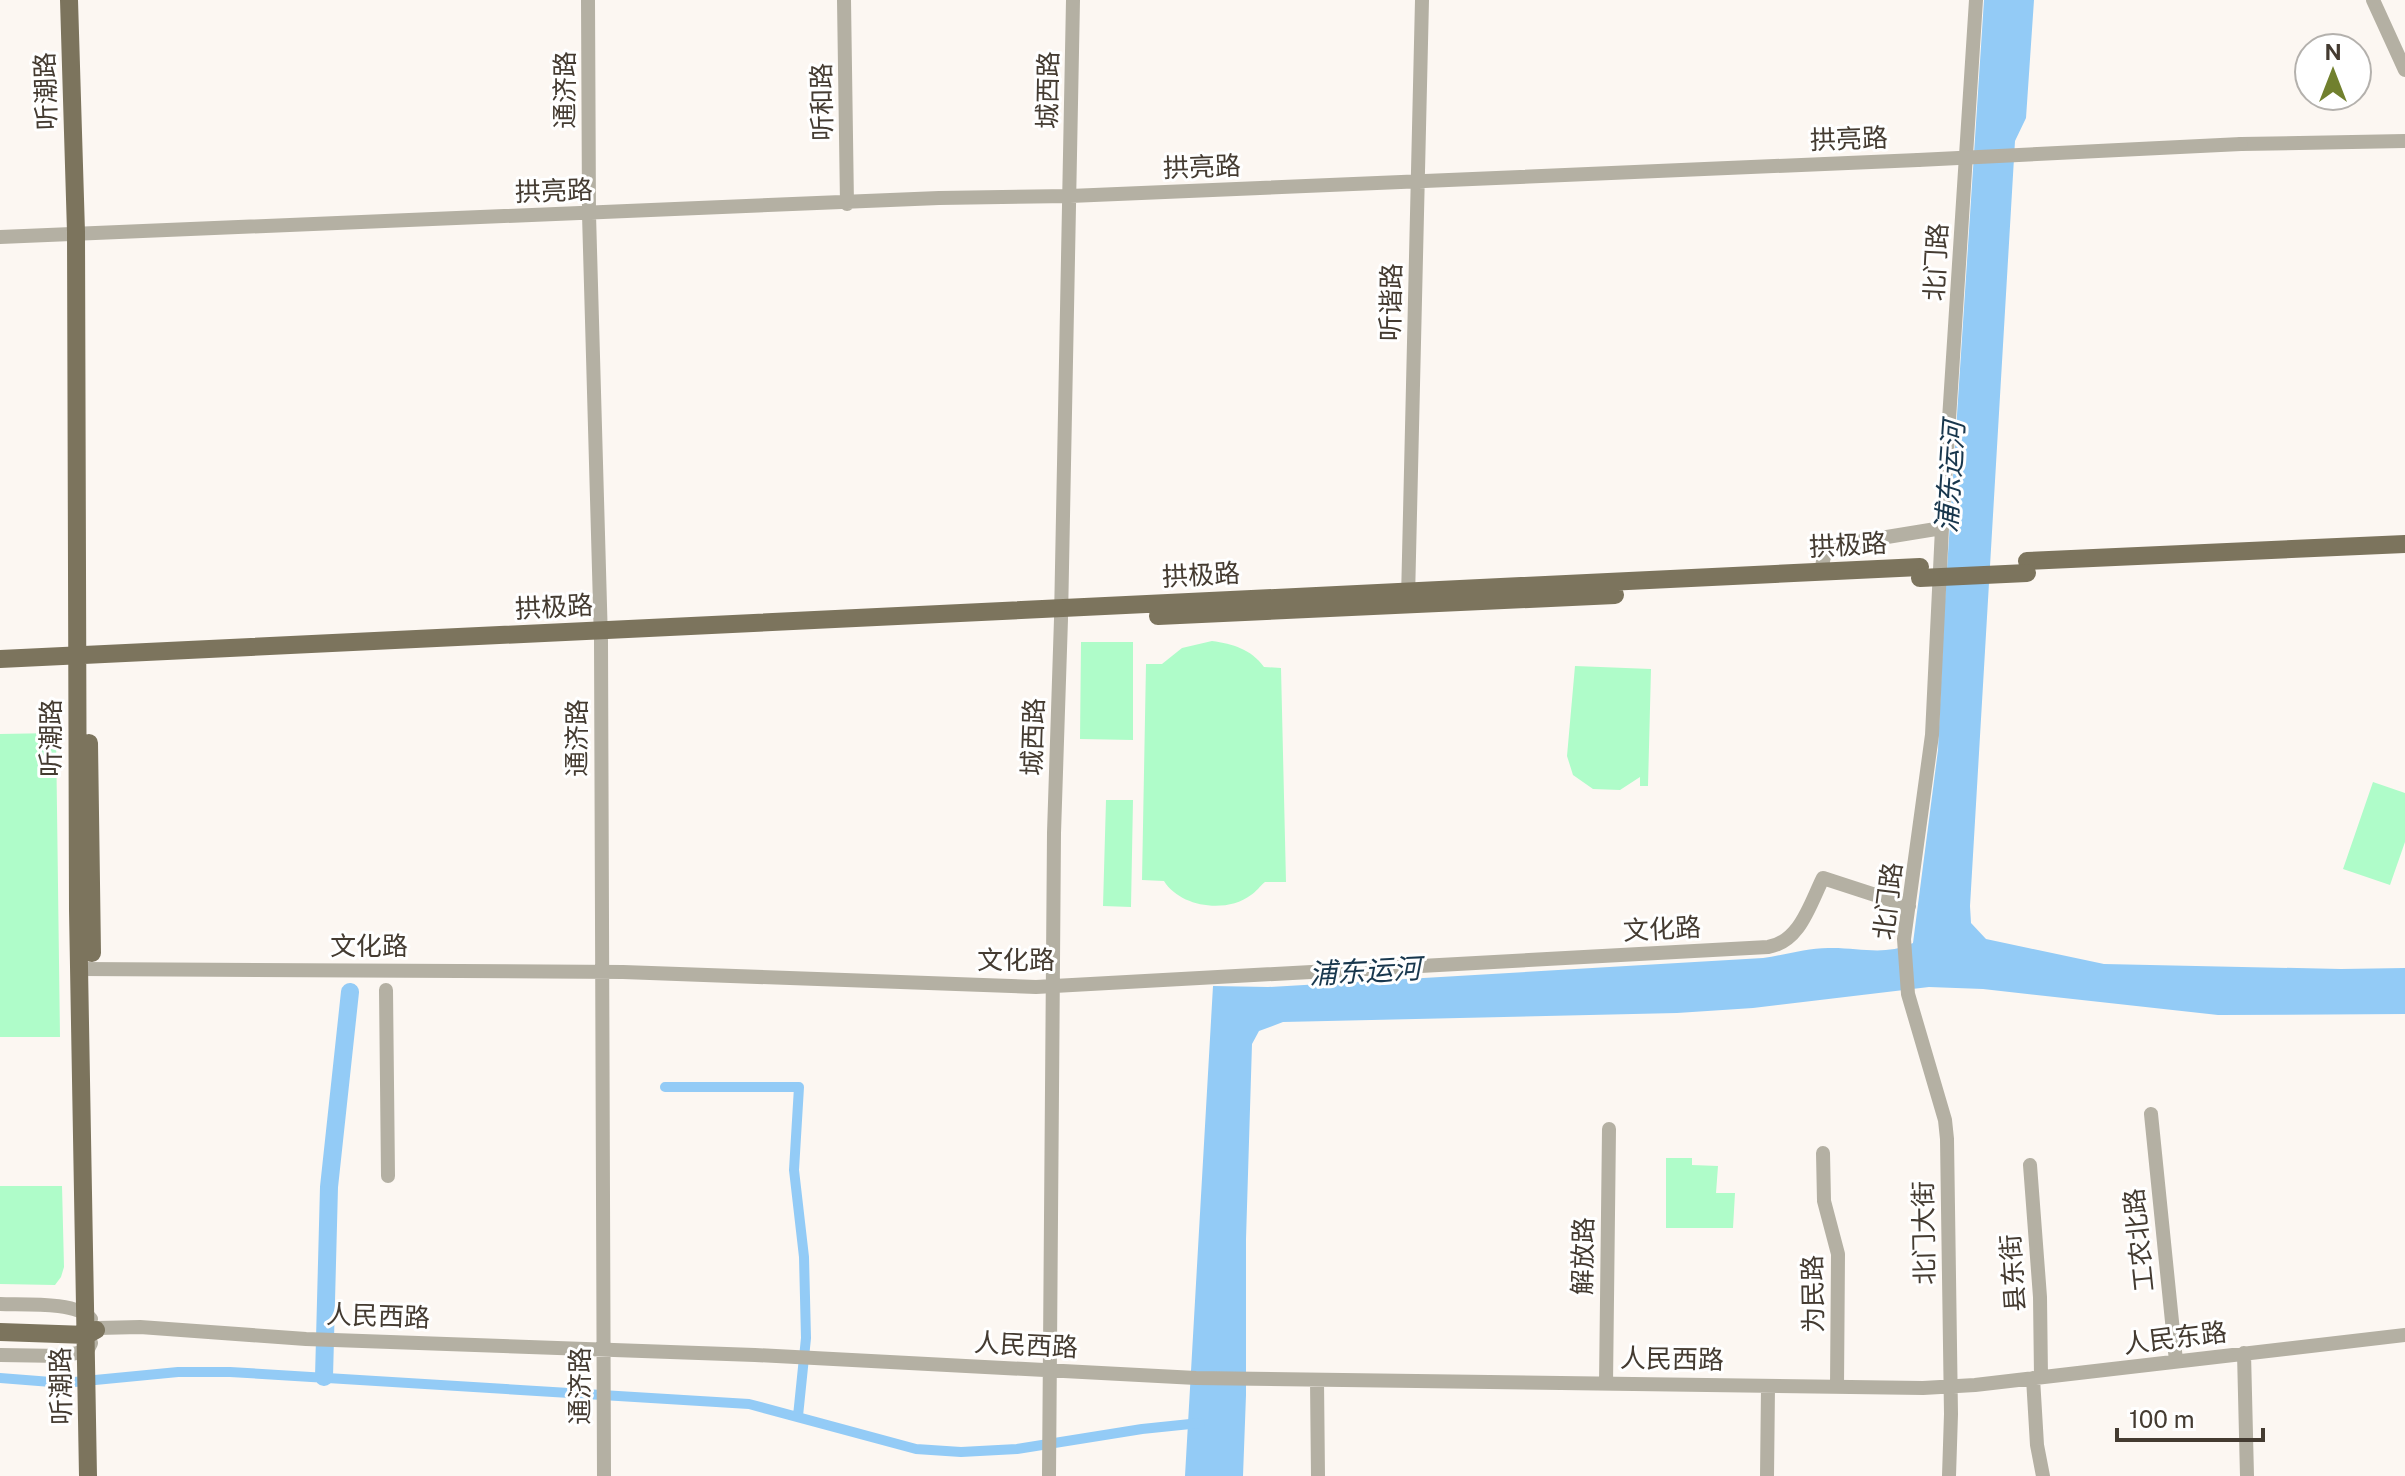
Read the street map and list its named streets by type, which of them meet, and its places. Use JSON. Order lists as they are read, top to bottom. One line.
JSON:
{"streets":{"main road":["听潮路","拱极路","人民西路"],"street":["通济路","城西路","听和路","拱亮路","北门路","听谐路","文化路","北门大街","工农北路","解放路","县东街","为民路","人民东路"]},"crossings":[["通济路","拱亮路"],["通济路","拱极路"],["通济路","文化路"],["通济路","人民西路"],["城西路","拱亮路"],["城西路","拱极路"],["城西路","文化路"],["城西路","人民西路"],["听潮路","拱亮路"],["听潮路","拱极路"],["听潮路","文化路"],["听潮路","人民西路"],["听和路","拱亮路"],["拱亮路","听谐路"],["北门路","文化路"],["北门路","北门大街"],["听谐路","拱极路"],["北门大街","人民西路"],["北门大街","人民东路"],["工农北路","人民东路"],["解放路","人民西路"],["县东街","人民东路"],["为民路","人民西路"],["人民西路","人民东路"]],"water":["浦东运河"],"scale_bar":"100 m","north":"top"}
